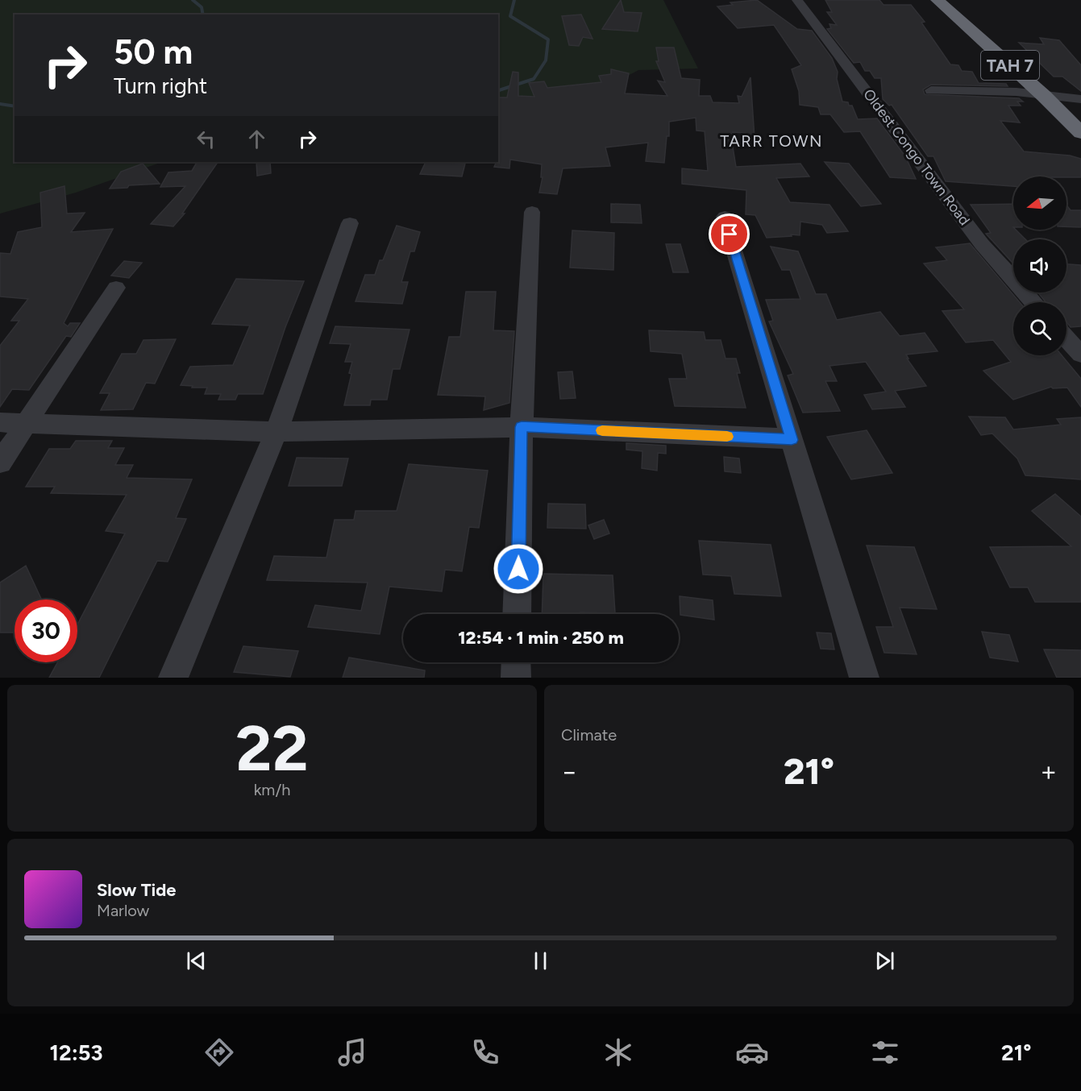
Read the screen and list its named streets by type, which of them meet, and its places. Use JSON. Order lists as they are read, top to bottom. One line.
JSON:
{"streets":{"highway":["TAH 7"],"street":["Oldest Congo Town Road"]},"districts":["TARR TOWN"],"north":"left","page":{"turn":["50 m","Turn right"],"limit":"30","trip":"12:54 · 1 min · 250 m","tile":[["22","km/h"],"Climate"],"heat":["−","21°","+"],"song":["Slow Tide","Marlow"],"tabs":["12:53","21°"]}}
